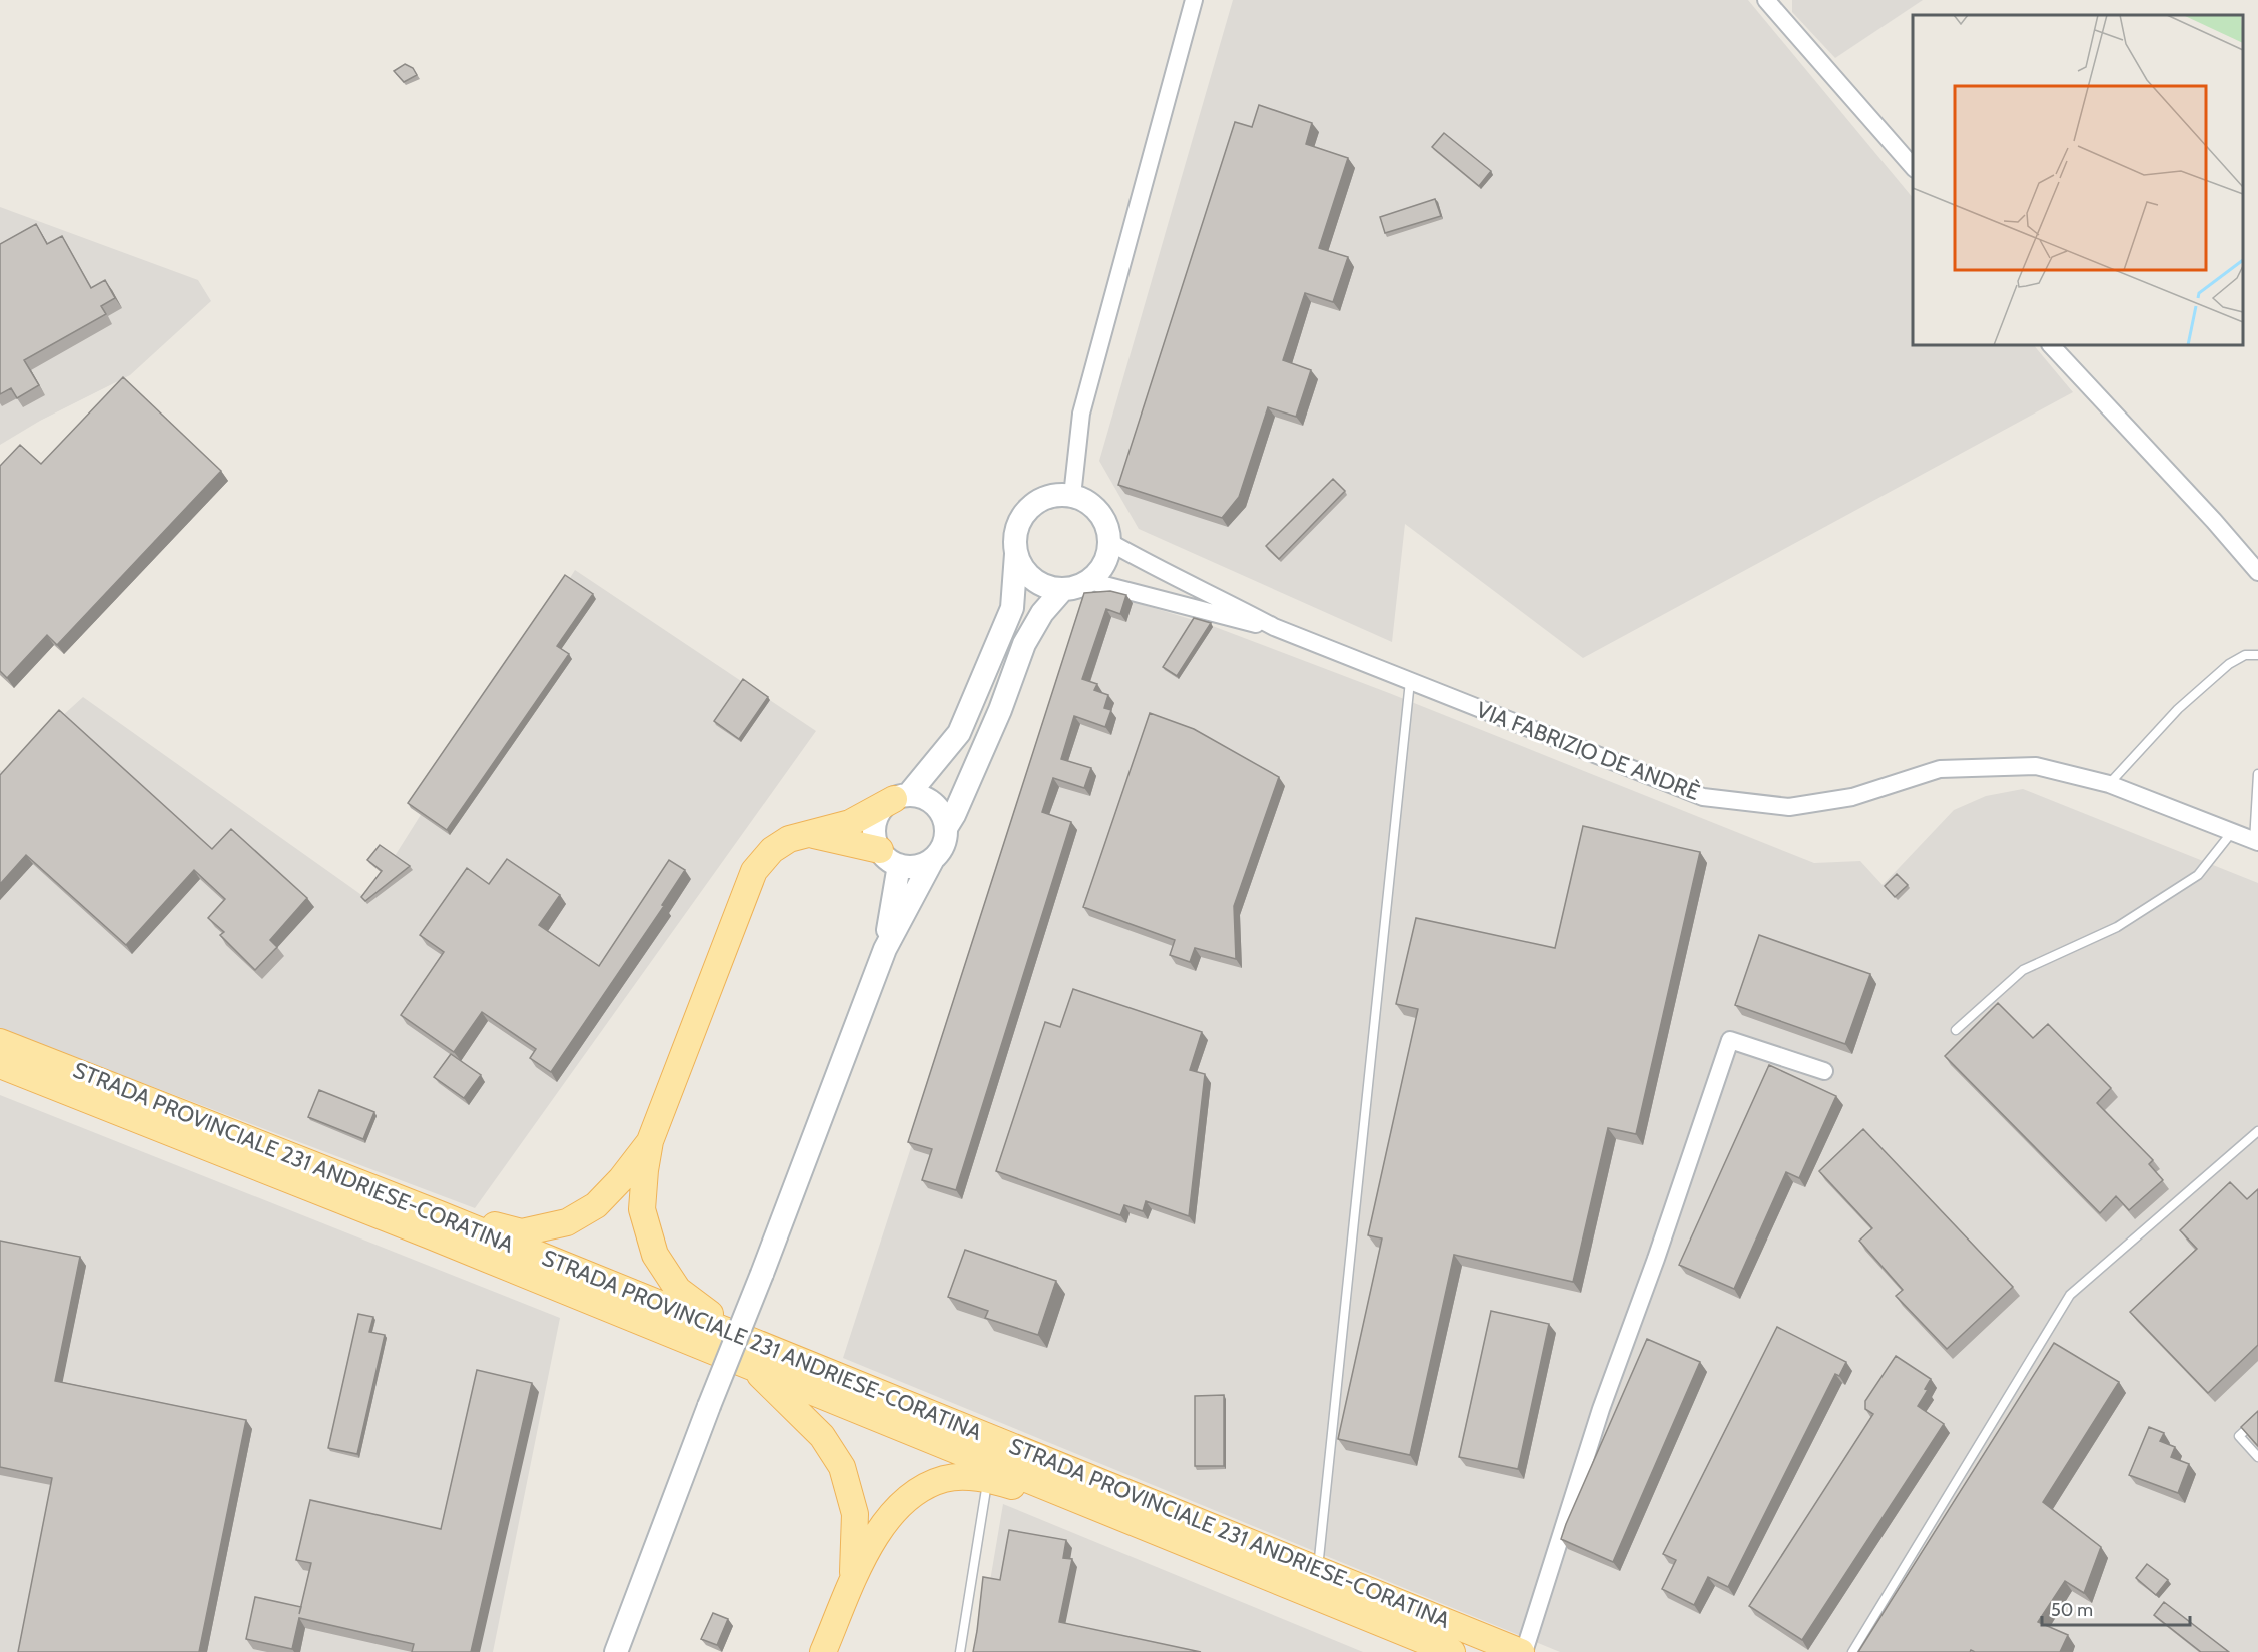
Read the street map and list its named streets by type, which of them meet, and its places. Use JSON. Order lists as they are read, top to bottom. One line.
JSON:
{"streets":{"main road":["STRADA PROVINCIALE 231 ANDRIESE-CORATINA"],"street":["VIA FABRIZIO DE ANDRÈ"]},"scale_bar":"50 m"}
